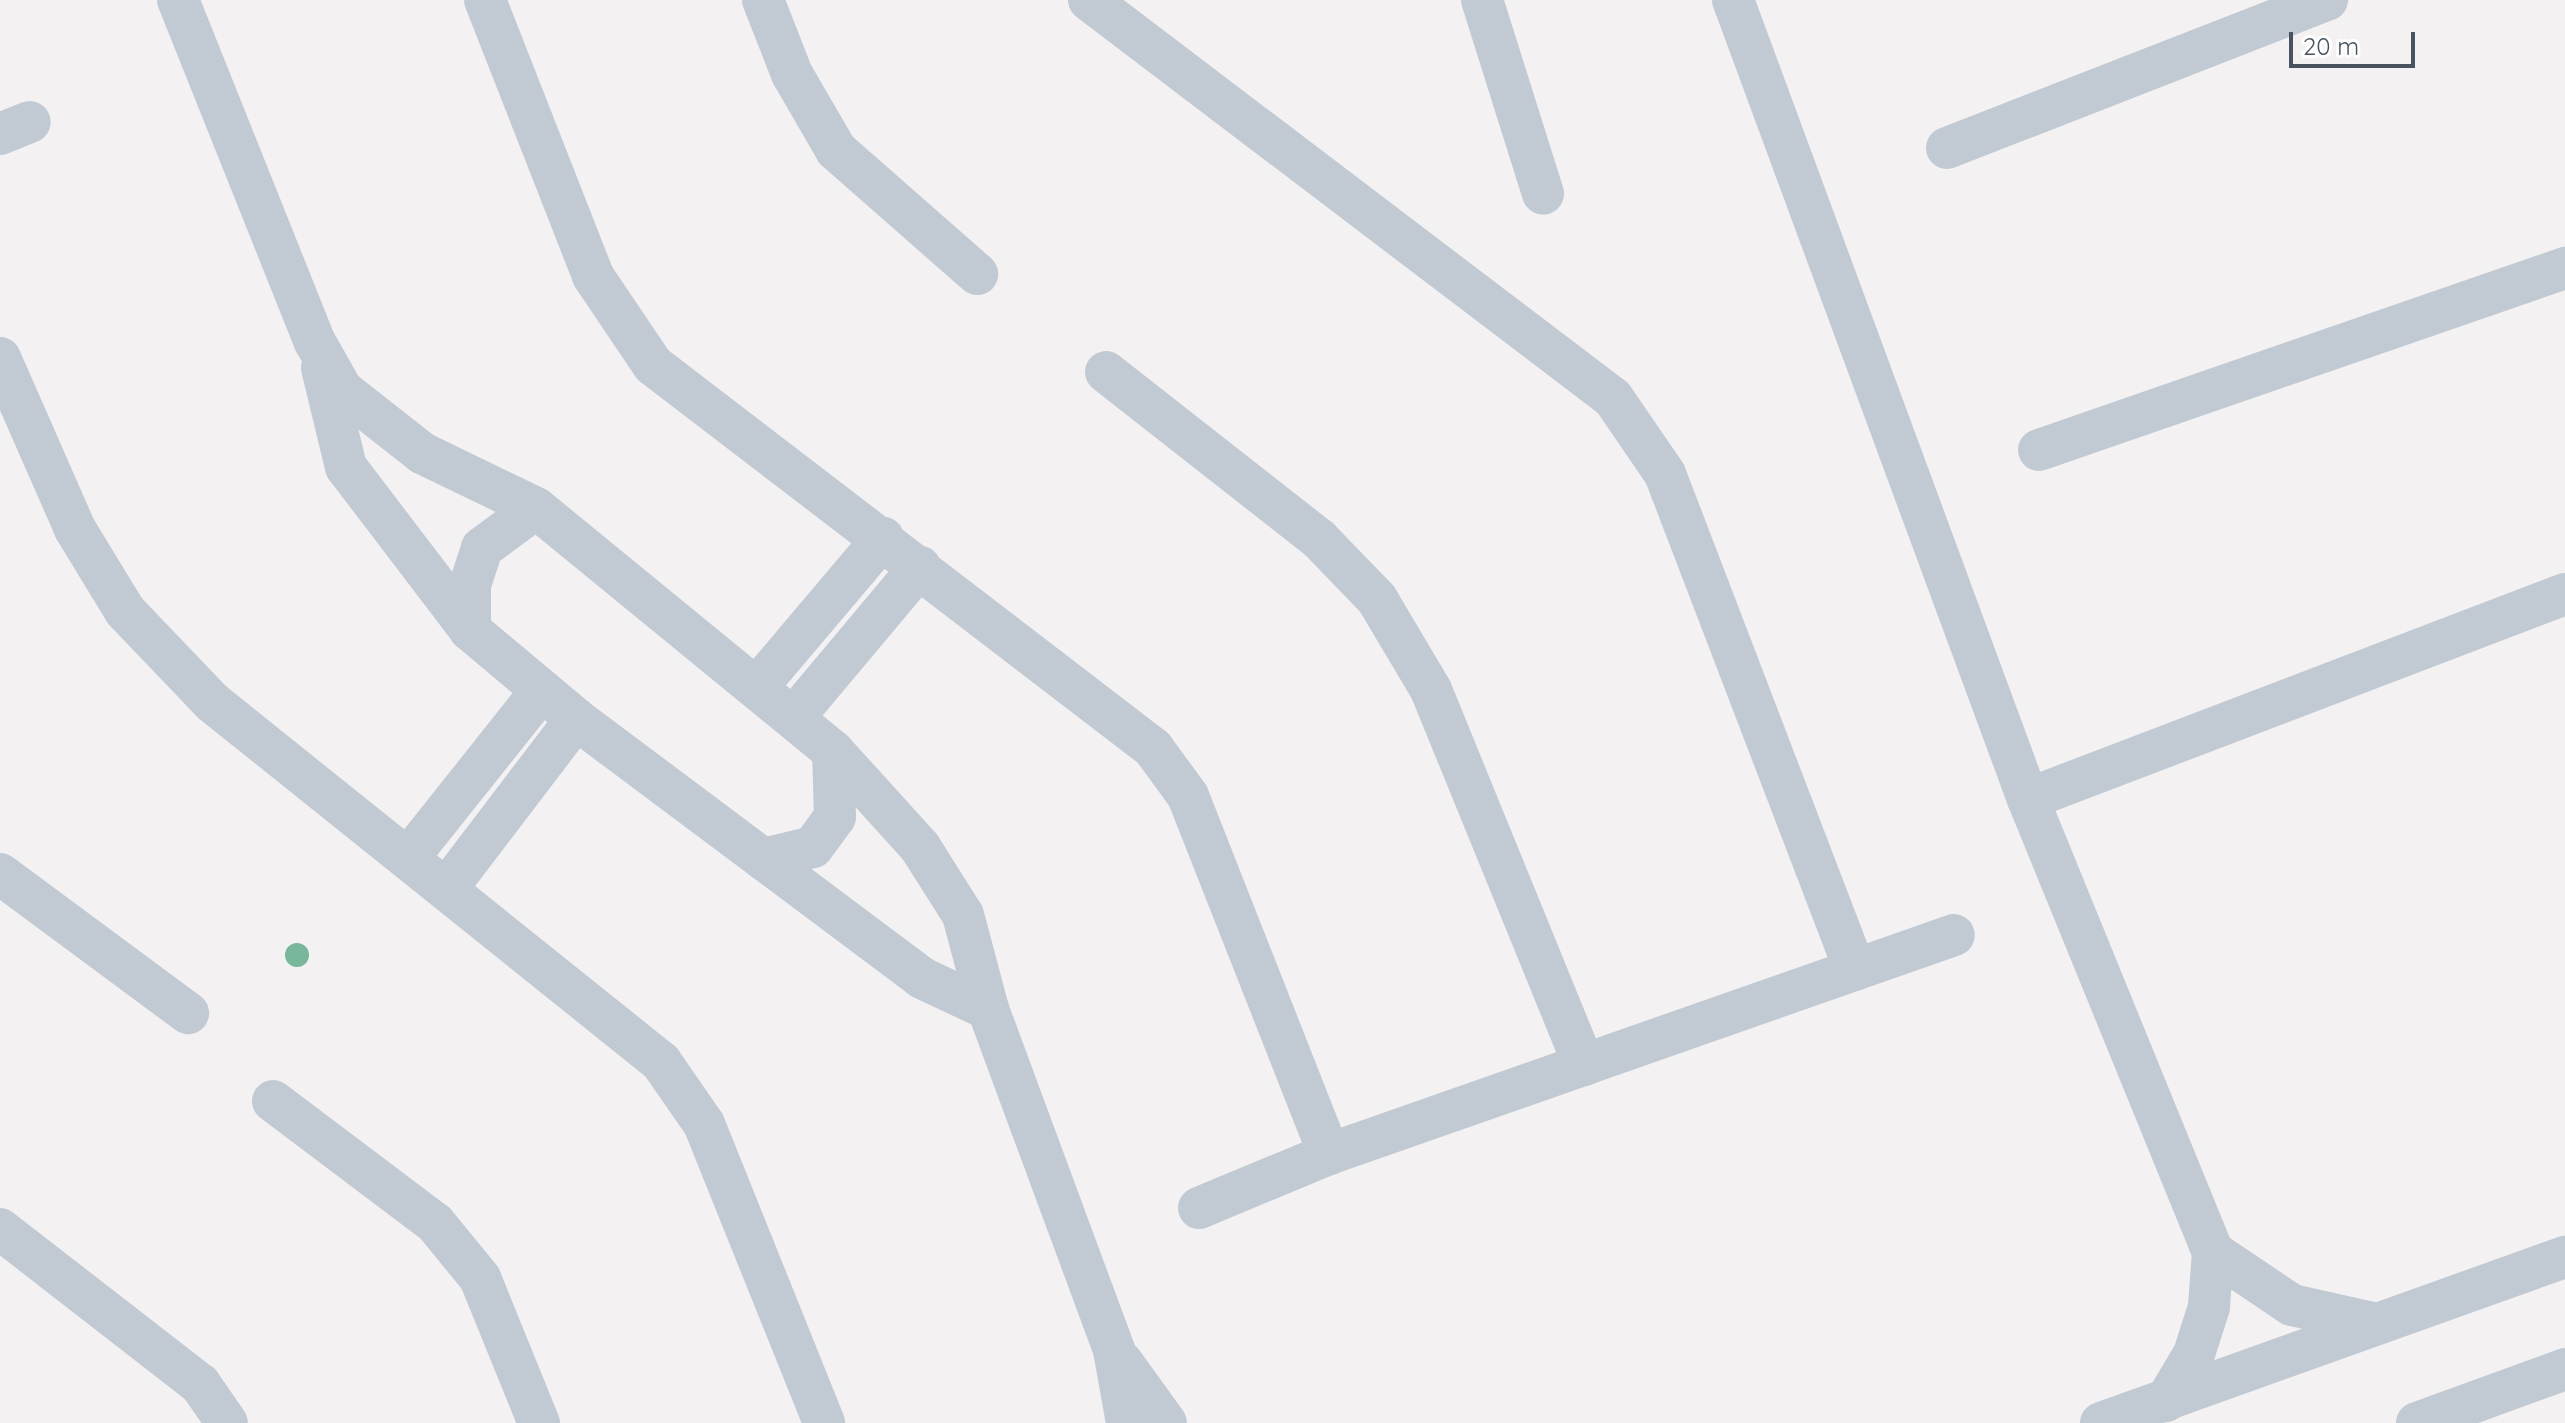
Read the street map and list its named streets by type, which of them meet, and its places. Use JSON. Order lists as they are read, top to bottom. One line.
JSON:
{"scale_bar":"20 m"}
